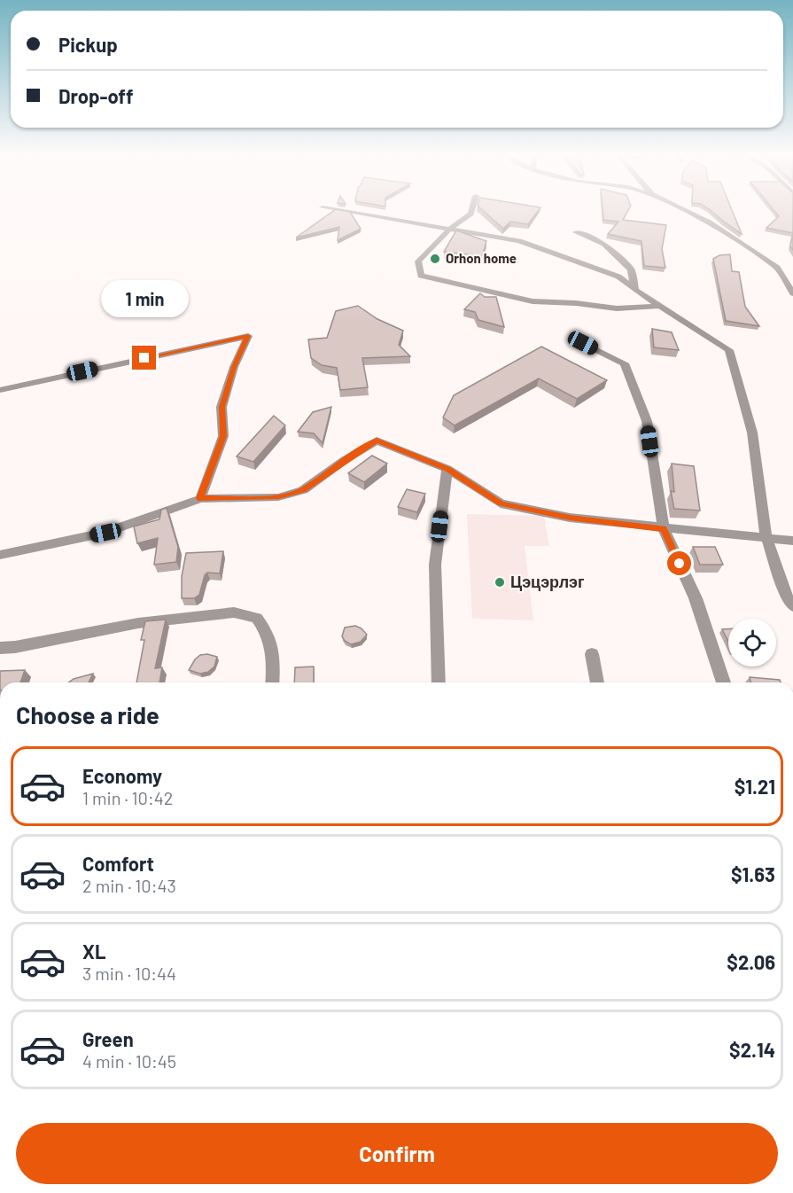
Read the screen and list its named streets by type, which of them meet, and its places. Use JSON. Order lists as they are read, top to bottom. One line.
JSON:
{"places":["Orhon home","Цэцэрлэг"],"page":{"banner":["Pickup","Drop-off"],"bubble":"1 min","heading":"Choose a ride","list":[{"name":"Economy","note":"1 min · 10:42","value":"$1.21"},{"name":"Comfort","note":"2 min · 10:43","value":"$1.63"},{"name":"XL","note":"3 min · 10:44","value":"$2.06"},{"name":"Green","note":"4 min · 10:45","value":"$2.14"}],"buttons":"Confirm"}}
